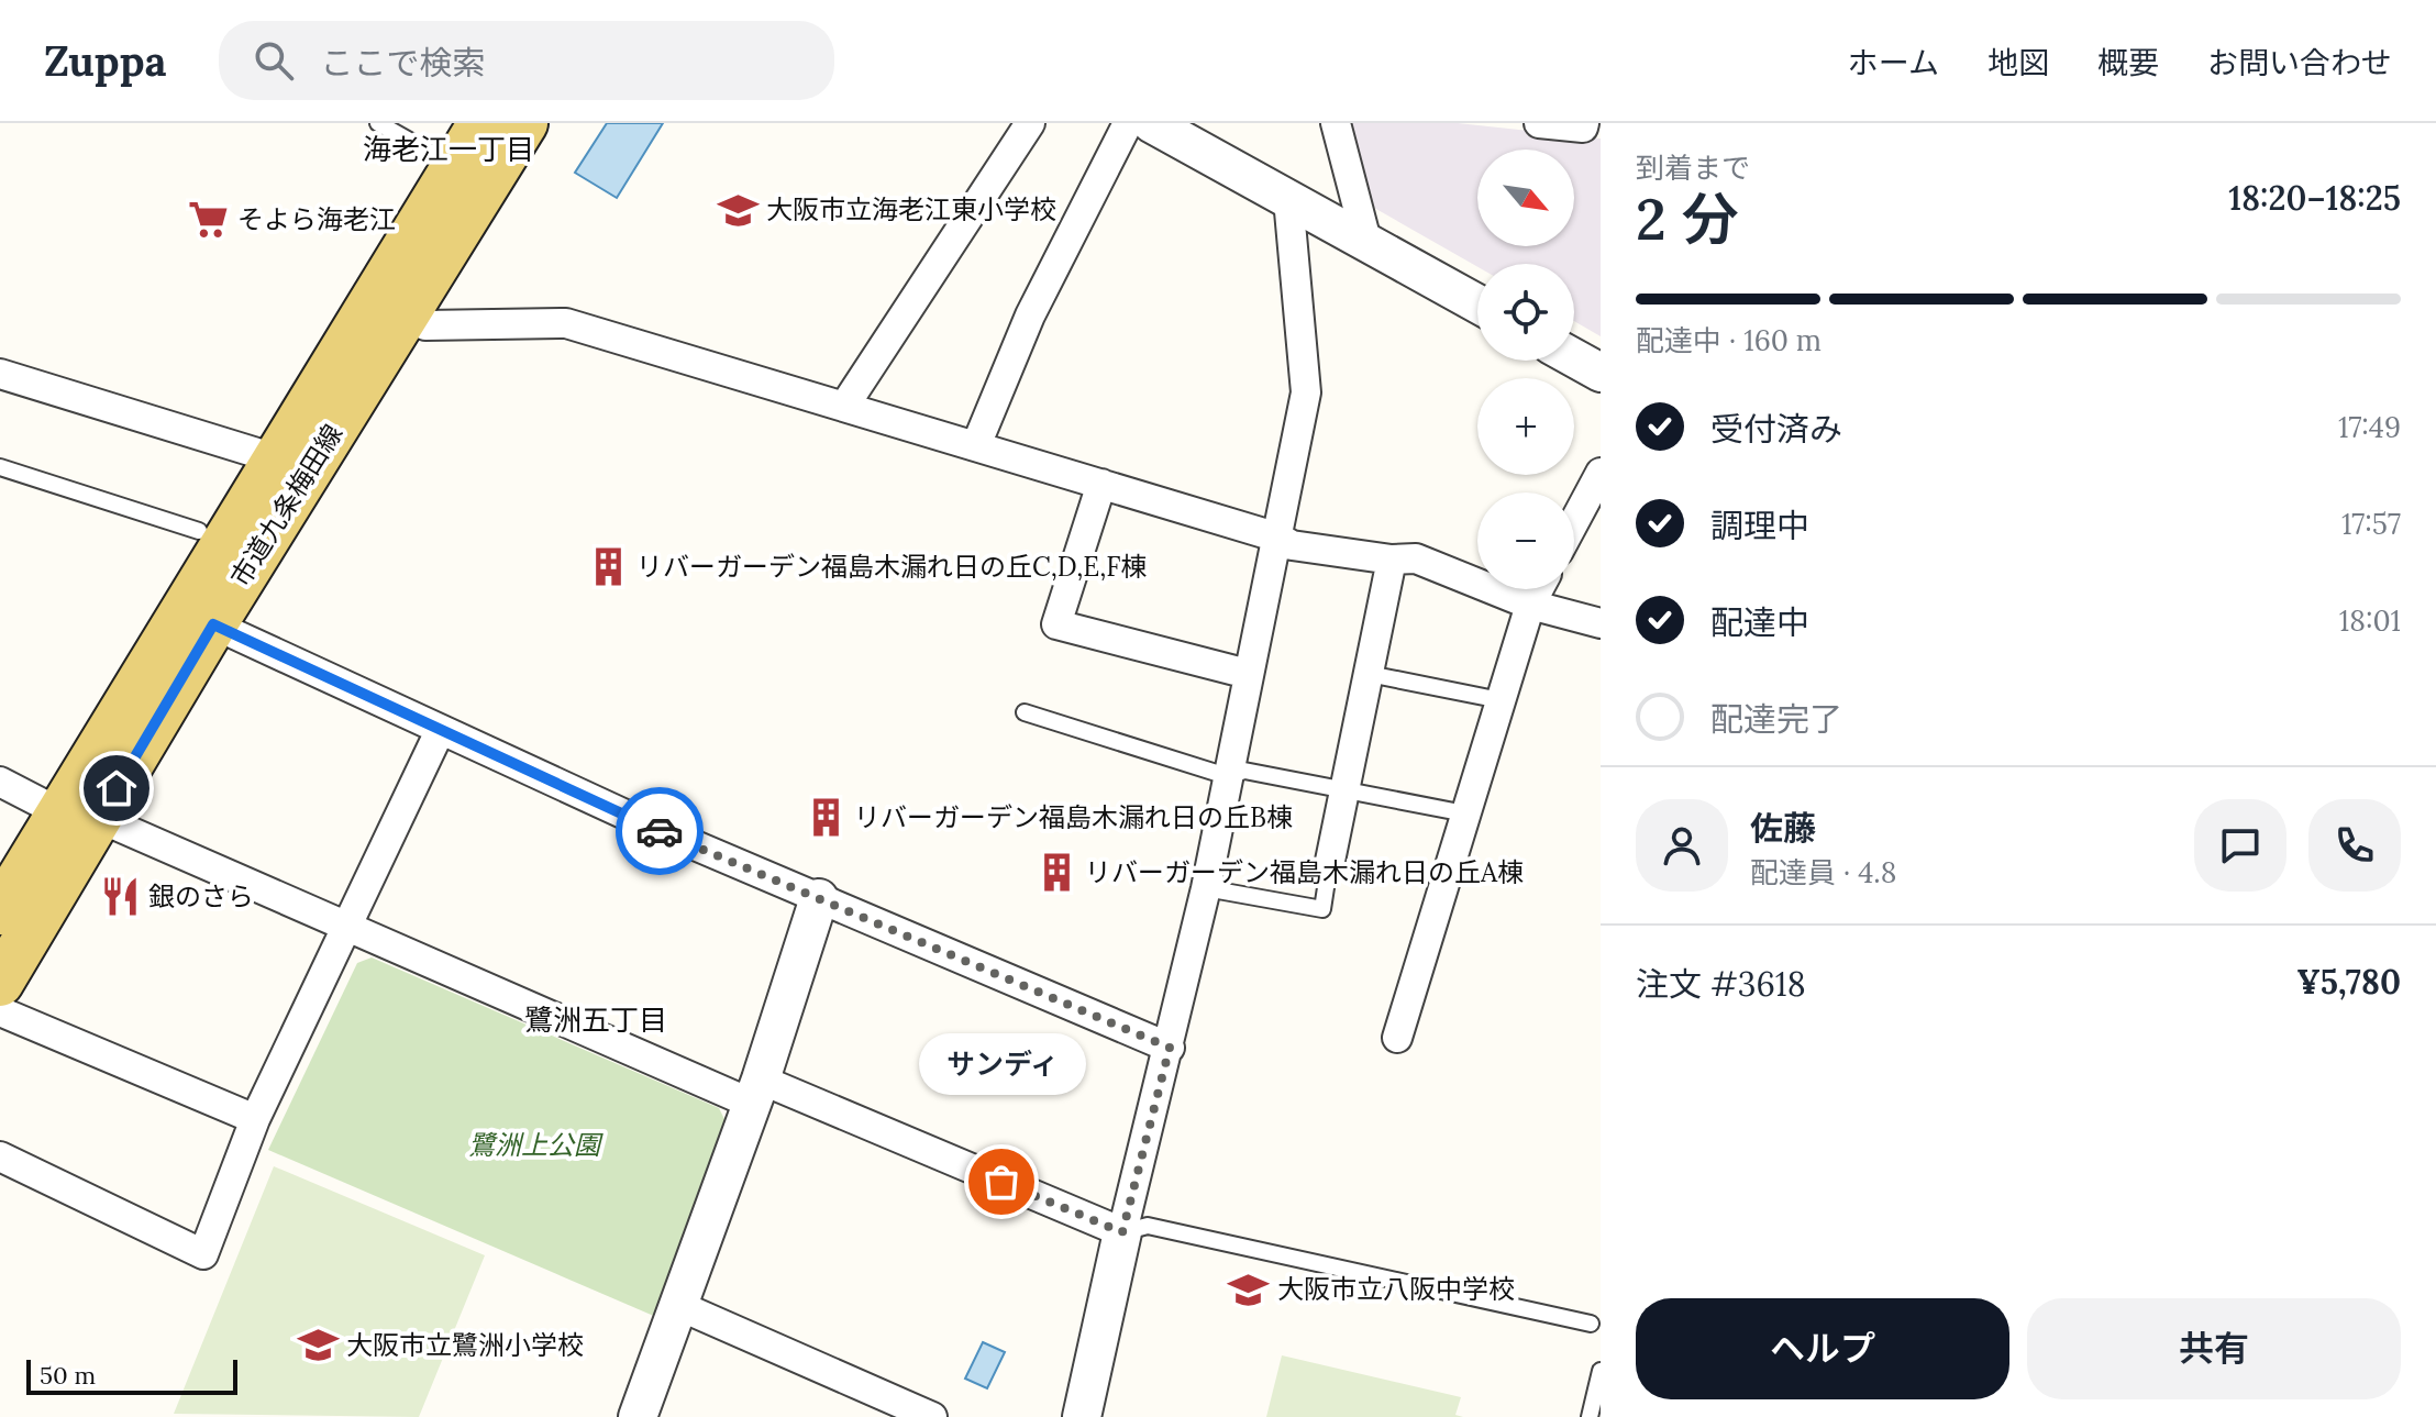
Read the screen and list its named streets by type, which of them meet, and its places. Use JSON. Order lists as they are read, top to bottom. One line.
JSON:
{"streets":{"main road":["市道九条梅田線"]},"districts":["海老江一丁目","鷺洲五丁目"],"parks":["鷺洲上公園"],"places":{"school or university":["大阪市立海老江東小学校","大阪市立八阪中学校","大阪市立鷺洲小学校"],"supermarket":["そよら海老江"],"building":["リバーガーデン福島木漏れ日の丘C,D,E,F棟","リバーガーデン福島木漏れ日の丘B棟","リバーガーデン福島木漏れ日の丘A棟"],"restaurant":["銀のさら"],"other":["サンディ"]},"scale_bar":"50 m","north":"bottom right","page":{"header":"Zuppa","search":"ここで検索","nav":["ホーム","地図","概要","お問い合わせ"],"heading":["2 分","到着まで","18:20–18:25"],"panel":["佐藤","配達員 · 4.8","注文 #3618","¥5,780"],"map_buttons":["+","−"],"bar":"配達中 · 160 m","list":[["受付済み","17:49"],["調理中","17:57"],["配達中","18:01"],"配達完了"],"bubble":"サンディ","buttons":["ヘルプ","共有"],"scale":"50 m"}}
